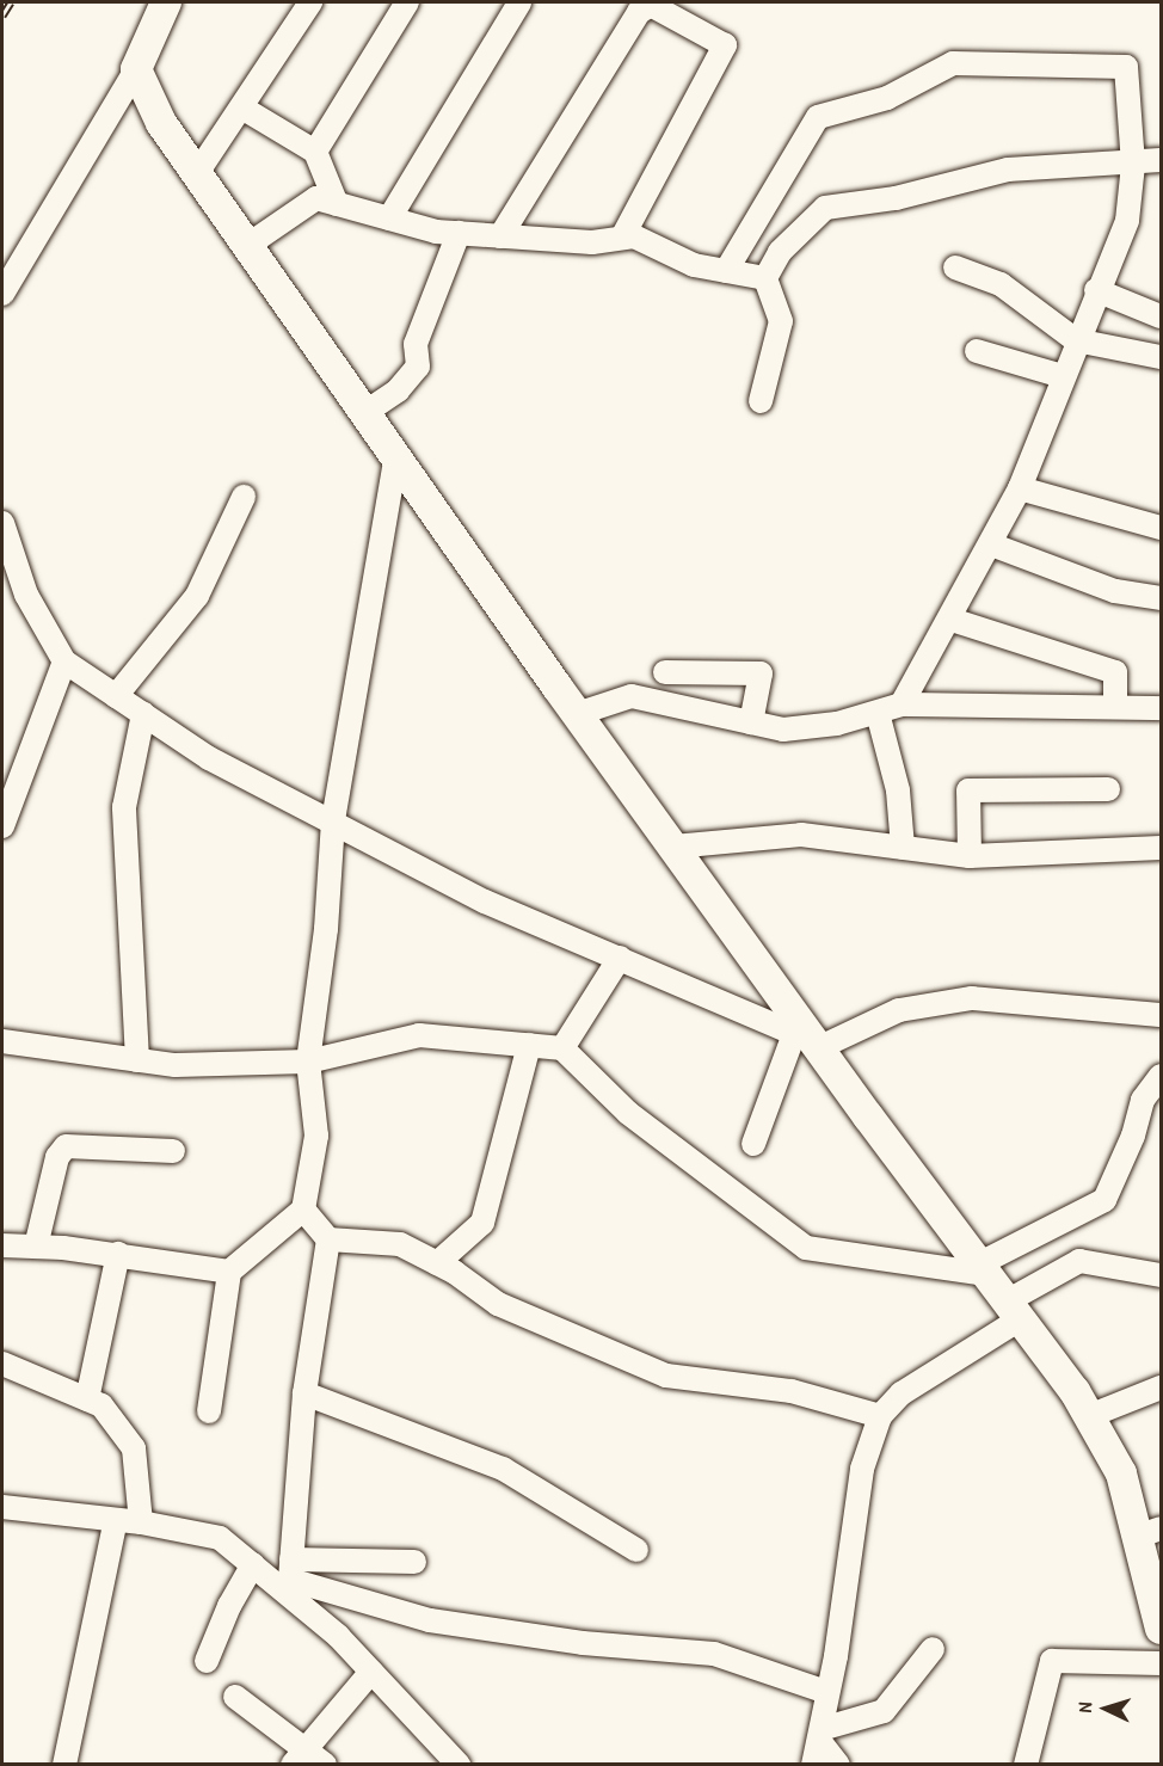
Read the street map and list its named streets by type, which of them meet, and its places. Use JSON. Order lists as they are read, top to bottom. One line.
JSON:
{"north":"left"}
